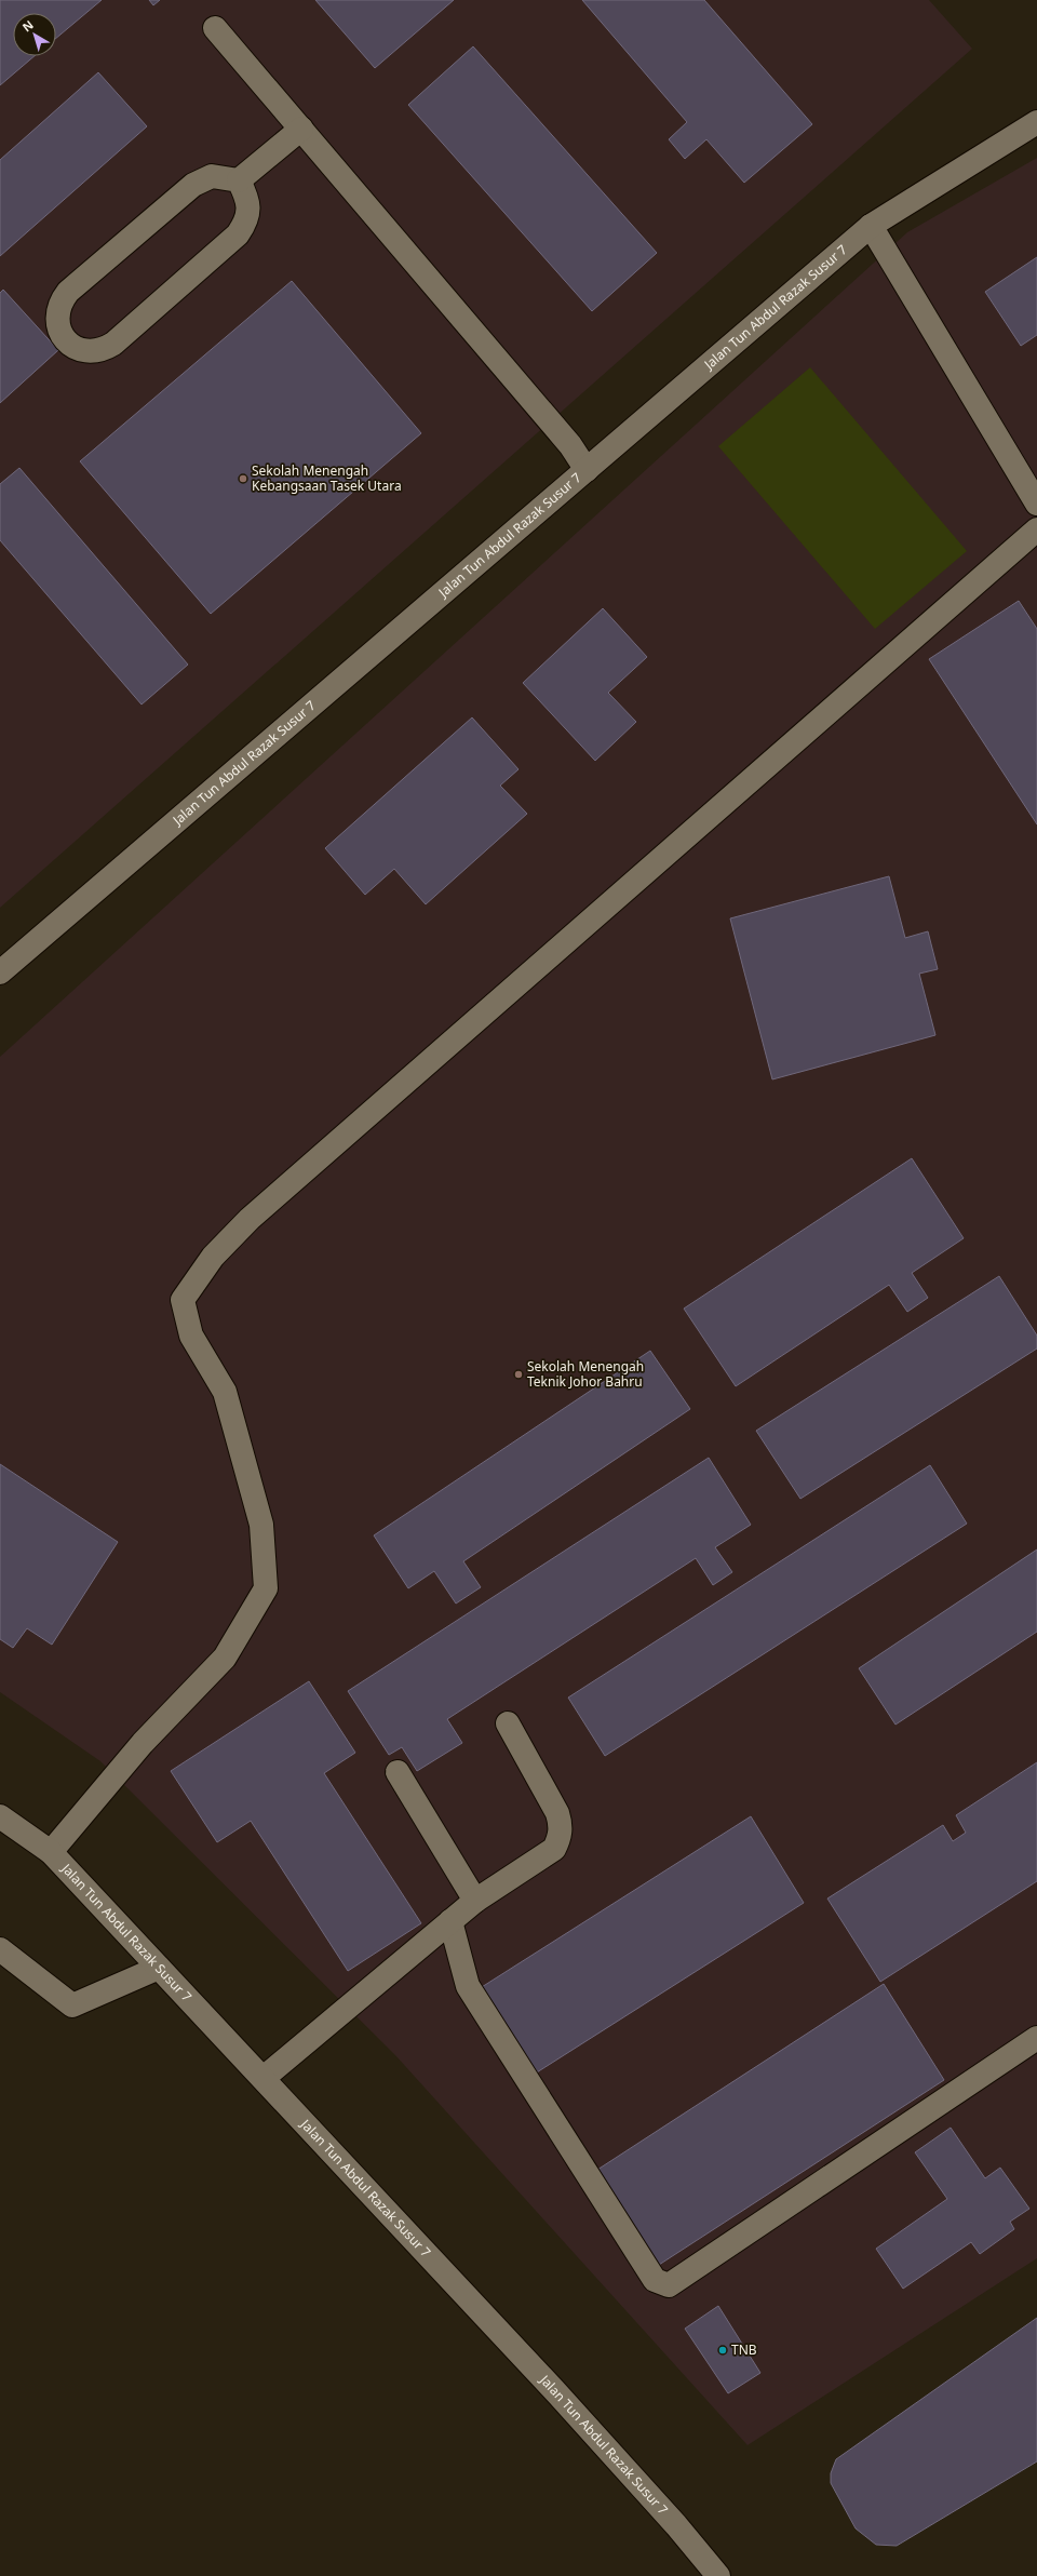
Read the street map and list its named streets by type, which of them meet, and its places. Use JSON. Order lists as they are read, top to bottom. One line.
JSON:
{"streets":{"street":["Jalan Tun Abdul Razak Susur 7"]},"places":["Sekolah Menengah Kebangsaan Tasek Utara","Sekolah Menengah Teknik Johor Bahru","TNB"],"north":"top left"}
